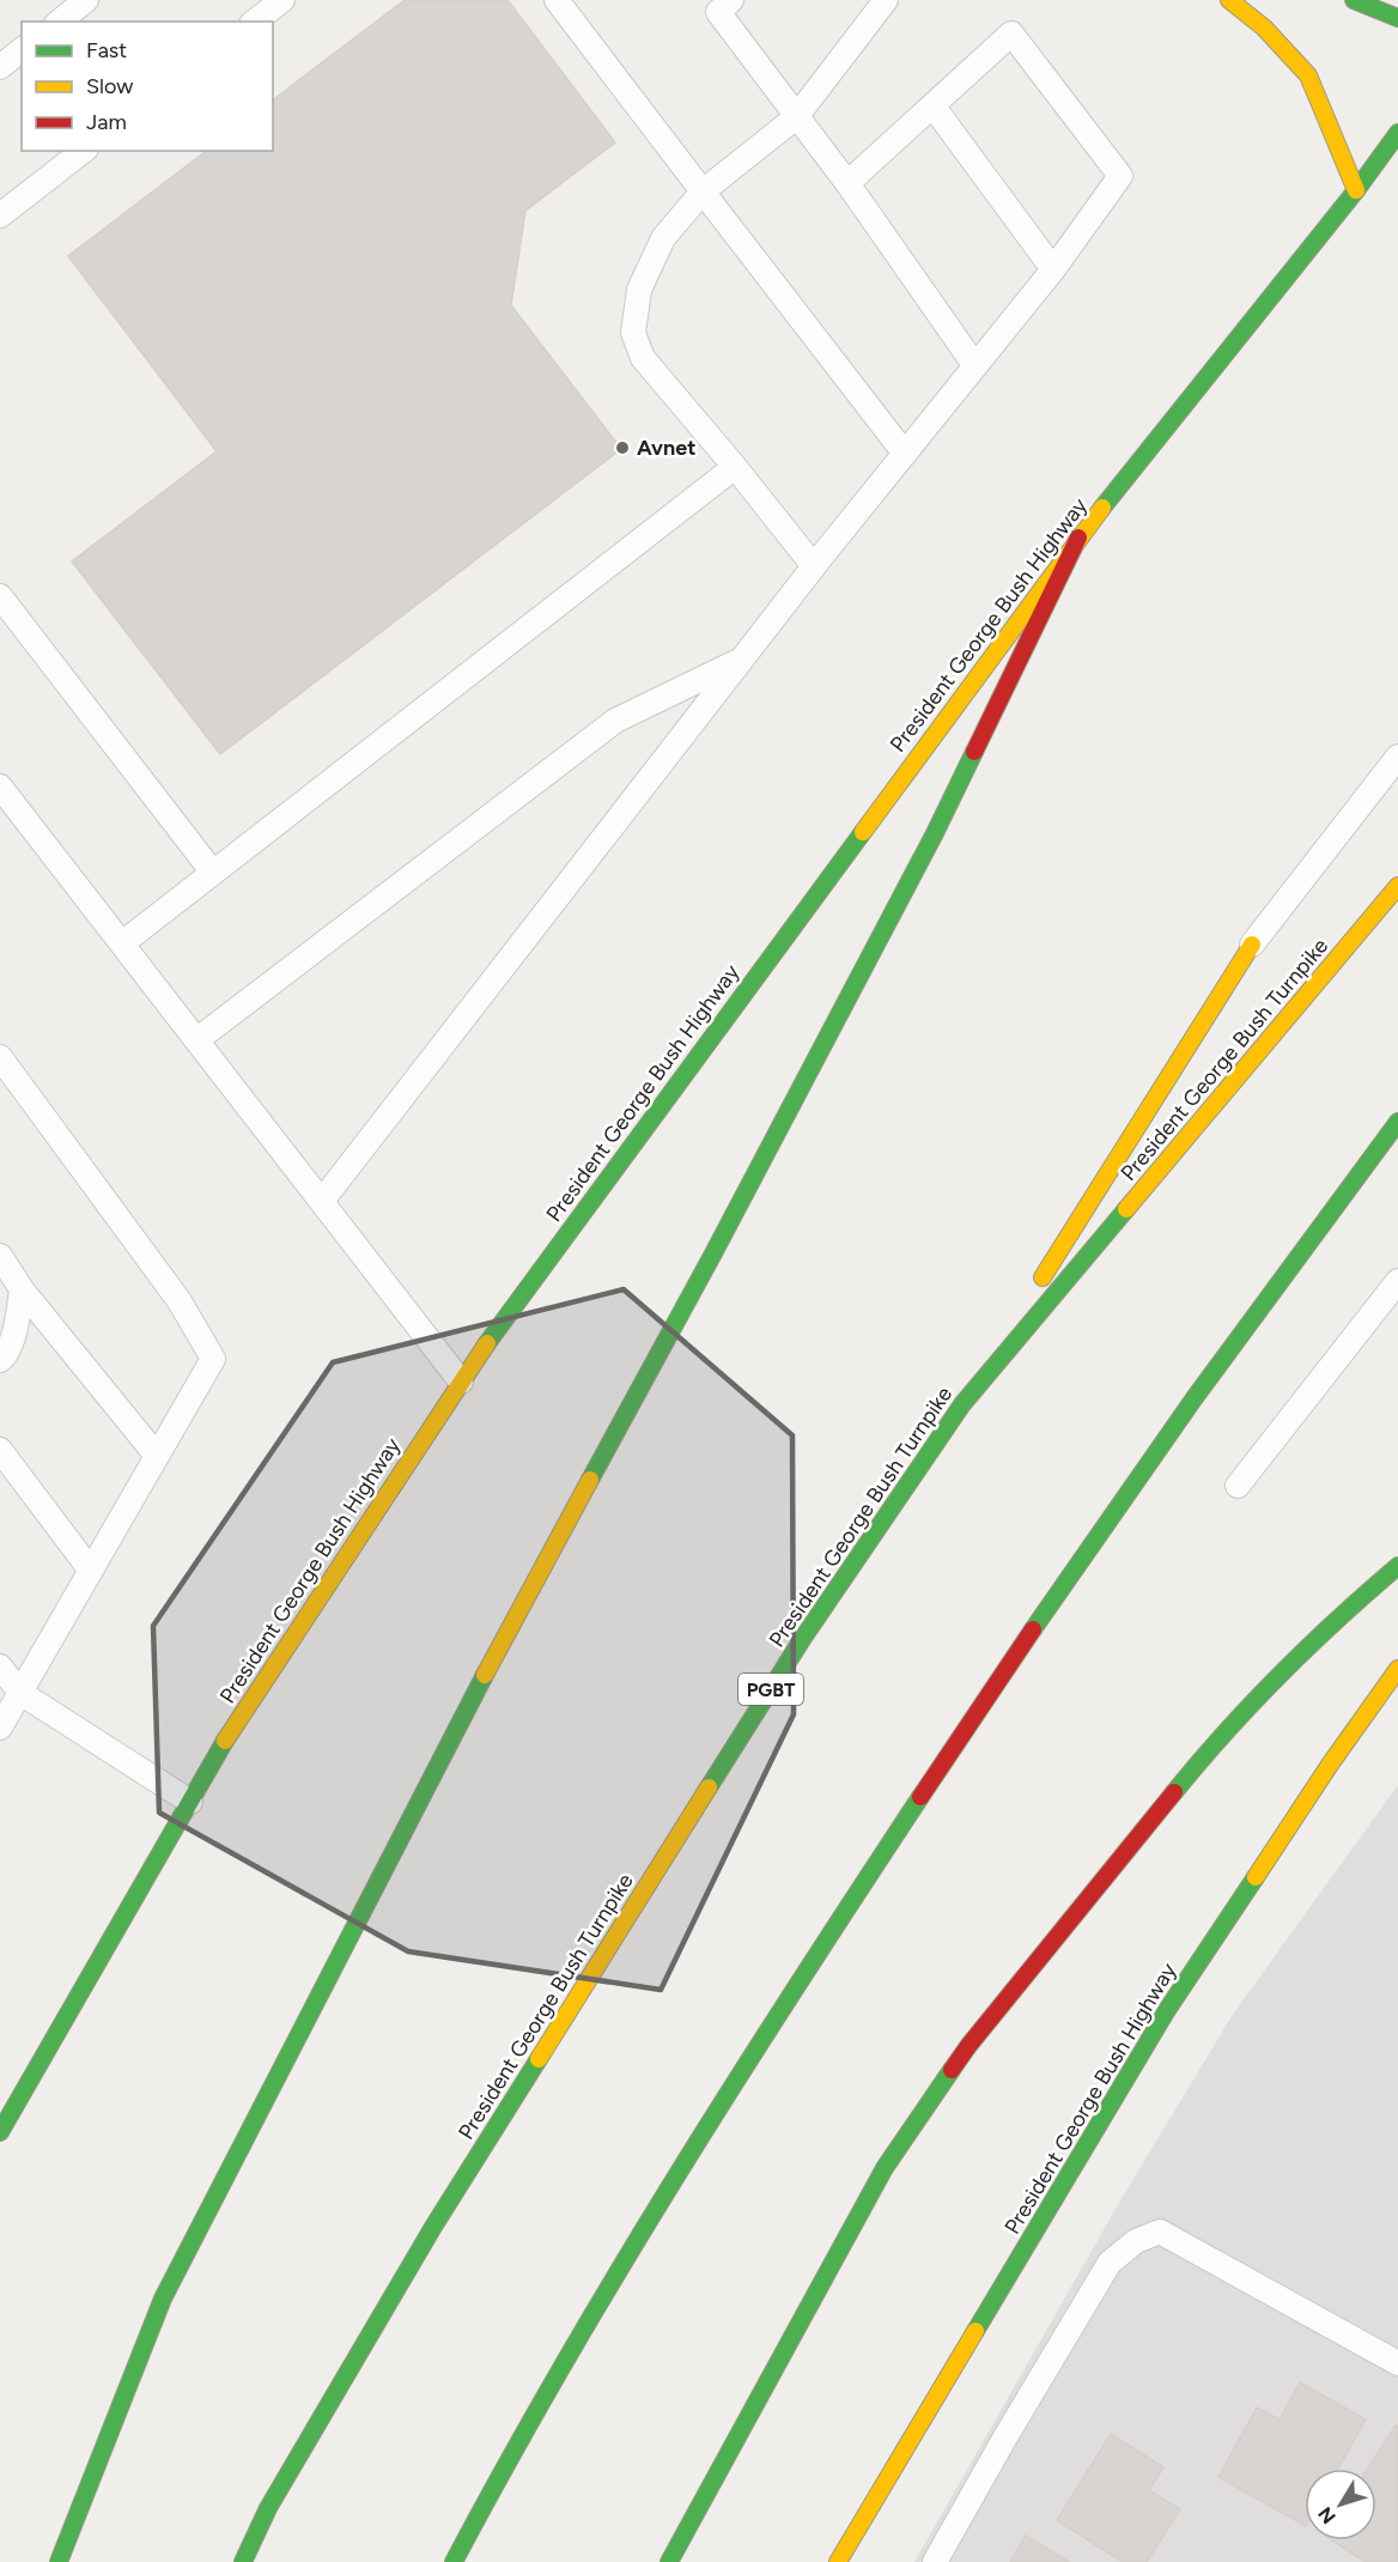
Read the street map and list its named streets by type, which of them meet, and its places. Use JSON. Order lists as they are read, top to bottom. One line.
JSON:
{"streets":{"main road":["President George Bush Highway","President George Bush Turnpike","PGBT"]},"places":["Avnet"],"legend":["Fast","Slow","Jam"],"north":"bottom left"}
